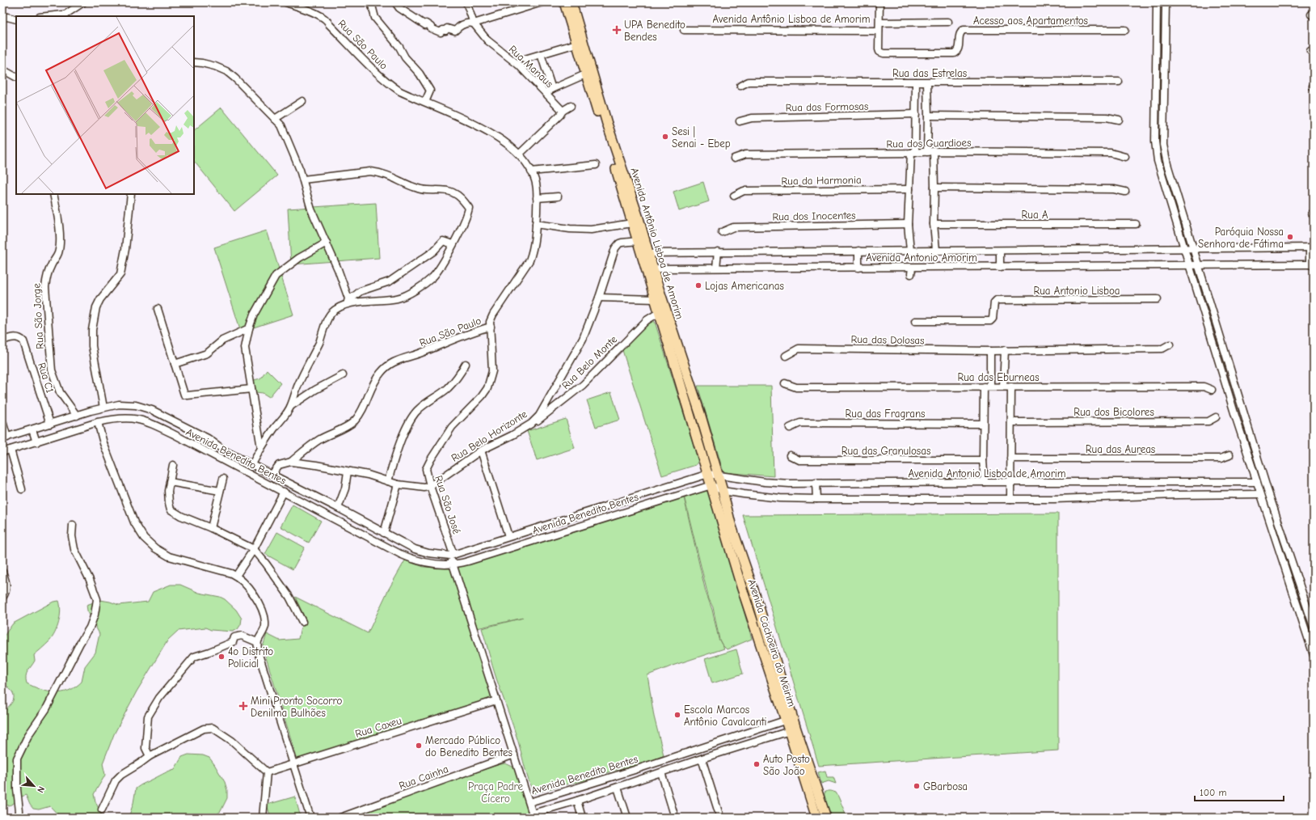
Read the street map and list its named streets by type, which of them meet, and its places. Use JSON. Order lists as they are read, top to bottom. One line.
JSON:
{"streets":{"main road":["Avenida Antônio Lisboa de Amorim","Avenida Cachoeira do Meirim"],"street":["Acesso aos Apartamentos","Rua São Paulo","Rua Manaus","Rua das Estrelas","Rua das Formosas","Rua dos Guardioes","Rua da Harmonia","Rua A","Rua dos Inocentes","Avenida Antonio Amorim","Rua Antonio Lisboa","Rua São Jorge","Rua das Dolosas","Rua Belo Monte","Rua das Eburneas","Rua C1","Rua dos Bicolores","Rua das Fragrans","Rua Belo Horizonte","Rua das Aureas","Rua das Granulosas","Avenida Benedito Bentes","Avenida Antonio Lisboa de Amorim","Rua São José","Rua Caxeu","Rua Cainha"]},"crossings":[["Avenida Antônio Lisboa de Amorim","Acesso aos Apartamentos"],["Avenida Antônio Lisboa de Amorim","Avenida Antonio Amorim"],["Avenida Antônio Lisboa de Amorim","Rua Belo Monte"],["Avenida Antônio Lisboa de Amorim","Rua Belo Horizonte"],["Avenida Antônio Lisboa de Amorim","Avenida Benedito Bentes"],["Avenida Antônio Lisboa de Amorim","Avenida Antonio Lisboa de Amorim"],["Avenida Antônio Lisboa de Amorim","Avenida Cachoeira do Meirim"],["Rua São Paulo","Rua São José"],["Rua das Estrelas","Avenida Antonio Amorim"],["Rua das Formosas","Avenida Antonio Amorim"],["Rua dos Guardioes","Avenida Antonio Amorim"],["Rua da Harmonia","Avenida Antonio Amorim"],["Rua A","Avenida Antonio Amorim"],["Rua dos Inocentes","Avenida Antonio Amorim"],["Rua São Jorge","Avenida Benedito Bentes"],["Rua Belo Monte","Rua Belo Horizonte"],["Rua C1","Avenida Benedito Bentes"],["Rua Belo Horizonte","Rua São José"],["Avenida Benedito Bentes","Rua São José"],["Avenida Benedito Bentes","Avenida Cachoeira do Meirim"],["Avenida Benedito Bentes","Rua Caxeu"],["Avenida Benedito Bentes","Rua Cainha"]],"parks":["Praça Padre Cícero"],"places":{"health":["UPA Benedito Bendes","Mini Pronto Socorro Denilma Bulhões"],"other":["Sesi | Senai - Ebep","Paróquia Nossa Senhora de Fátima","Lojas Americanas","4o Distrito Policial","Escola Marcos Antônio Cavalcanti","Mercado Público do Benedito Bentes","Auto Posto São João","GBarbosa"]},"scale_bar":"100 m","north":"bottom right"}
